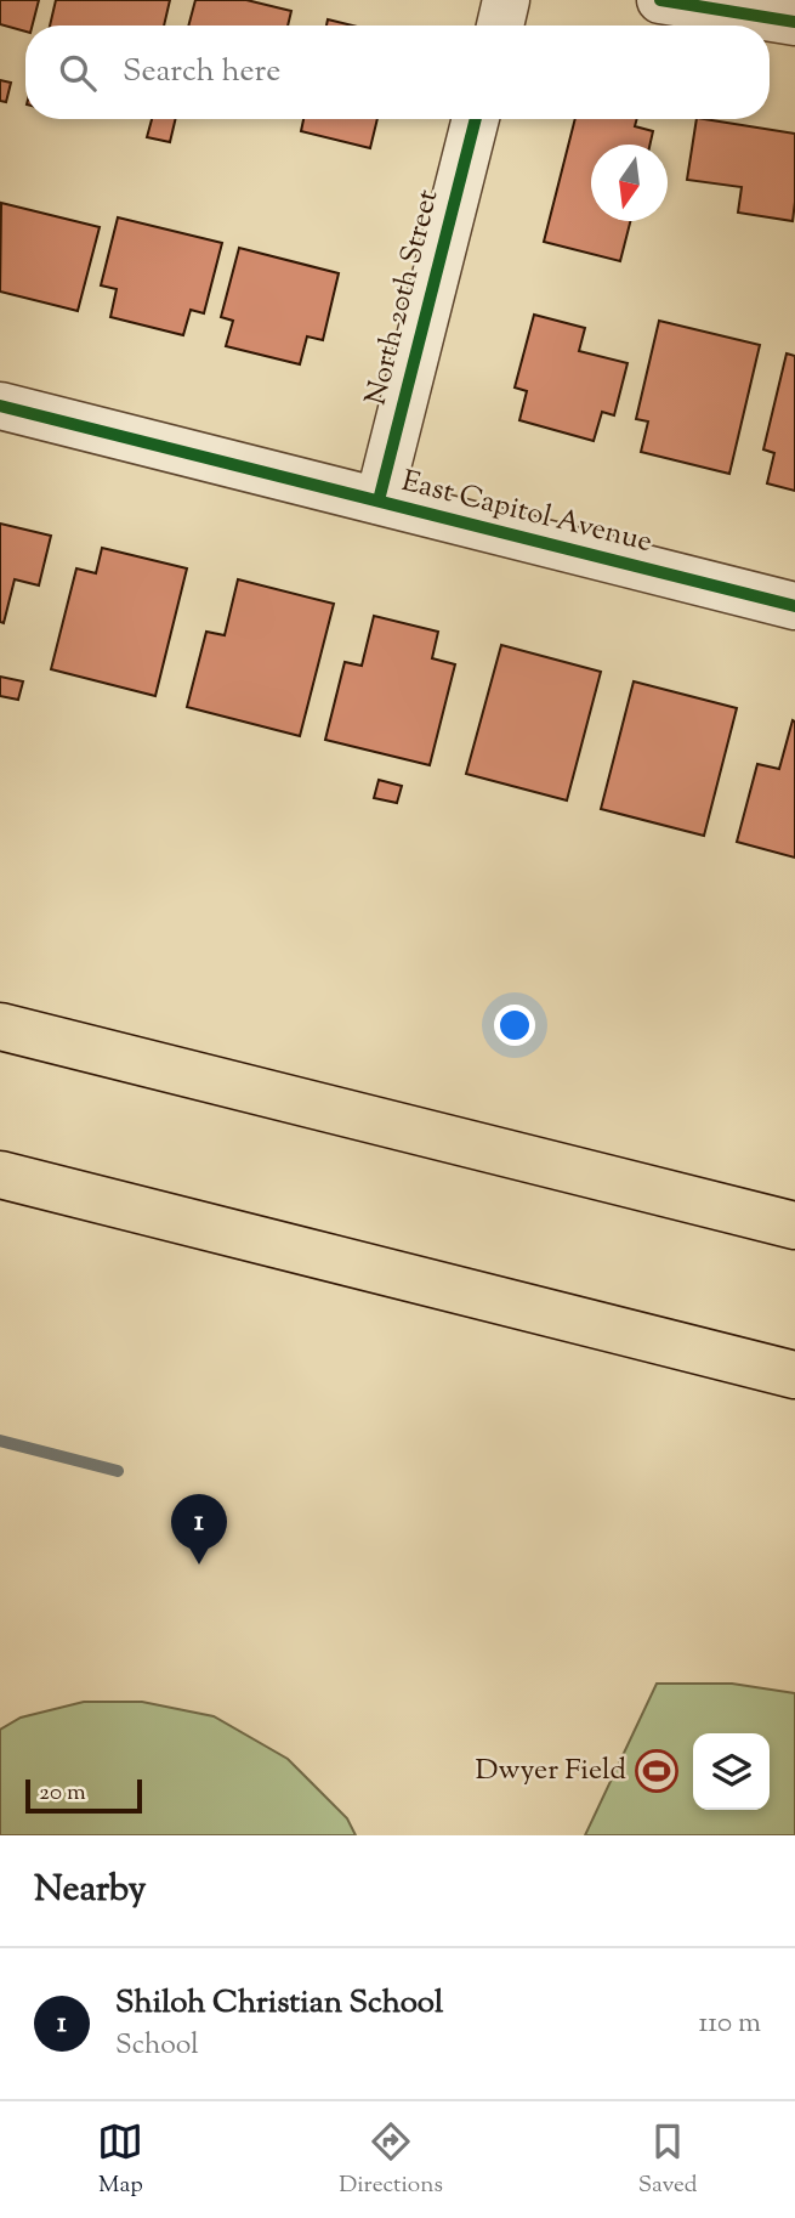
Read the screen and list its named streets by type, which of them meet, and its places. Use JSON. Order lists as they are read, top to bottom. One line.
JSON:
{"streets":{"street":["North 20th Street","East Capitol Avenue"]},"crossings":[["North 20th Street","East Capitol Avenue"]],"places":{"sports":["Dwyer Field"]},"scale_bar":"20 m","north":"bottom","page":{"search":"Search here","pins":"1","scale":"20 m","heading":"Nearby","list":[{"mark":"1","name":"Shiloh Christian School","note":"School","value":"110 m"}],"nav":["Map","Directions","Saved"]}}
